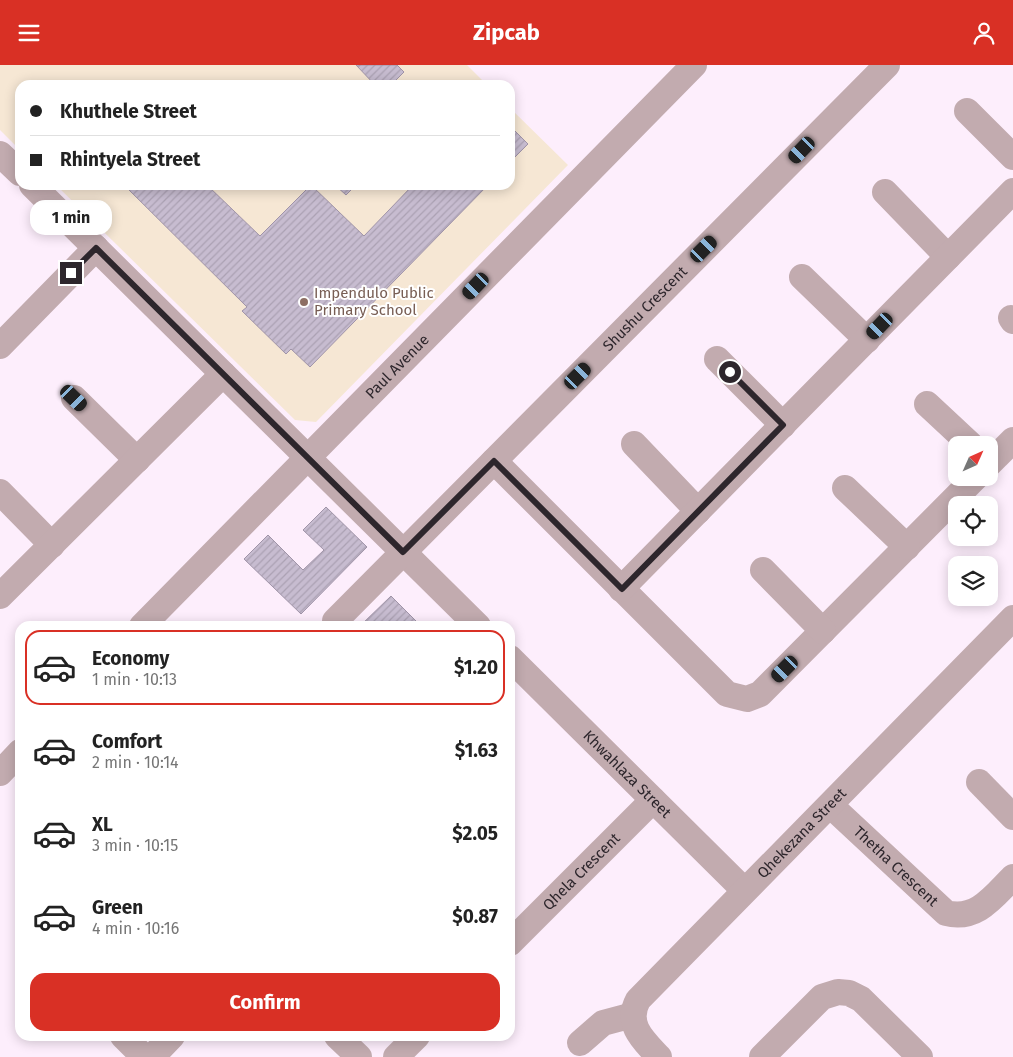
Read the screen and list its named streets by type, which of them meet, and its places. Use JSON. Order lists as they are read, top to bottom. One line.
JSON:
{"streets":{"street":["Shushu Crescent","Paul Avenue","Khwahlaza Street","Qhekezana Street","Thetha Crescent","Qhela Crescent"]},"crossings":[["Khwahlaza Street","Qhekezana Street"],["Khwahlaza Street","Qhela Crescent"],["Qhekezana Street","Thetha Crescent"]],"places":["Impendulo Public Primary School"],"north":"top right","page":{"header":"Zipcab","banner":["Khuthele Street","Rhintyela Street"],"bubble":"1 min","list":[{"name":"Economy","note":"1 min · 10:13","value":"$1.20"},{"name":"Comfort","note":"2 min · 10:14","value":"$1.63"},{"name":"XL","note":"3 min · 10:15","value":"$2.05"},{"name":"Green","note":"4 min · 10:16","value":"$0.87"}],"buttons":"Confirm"}}
